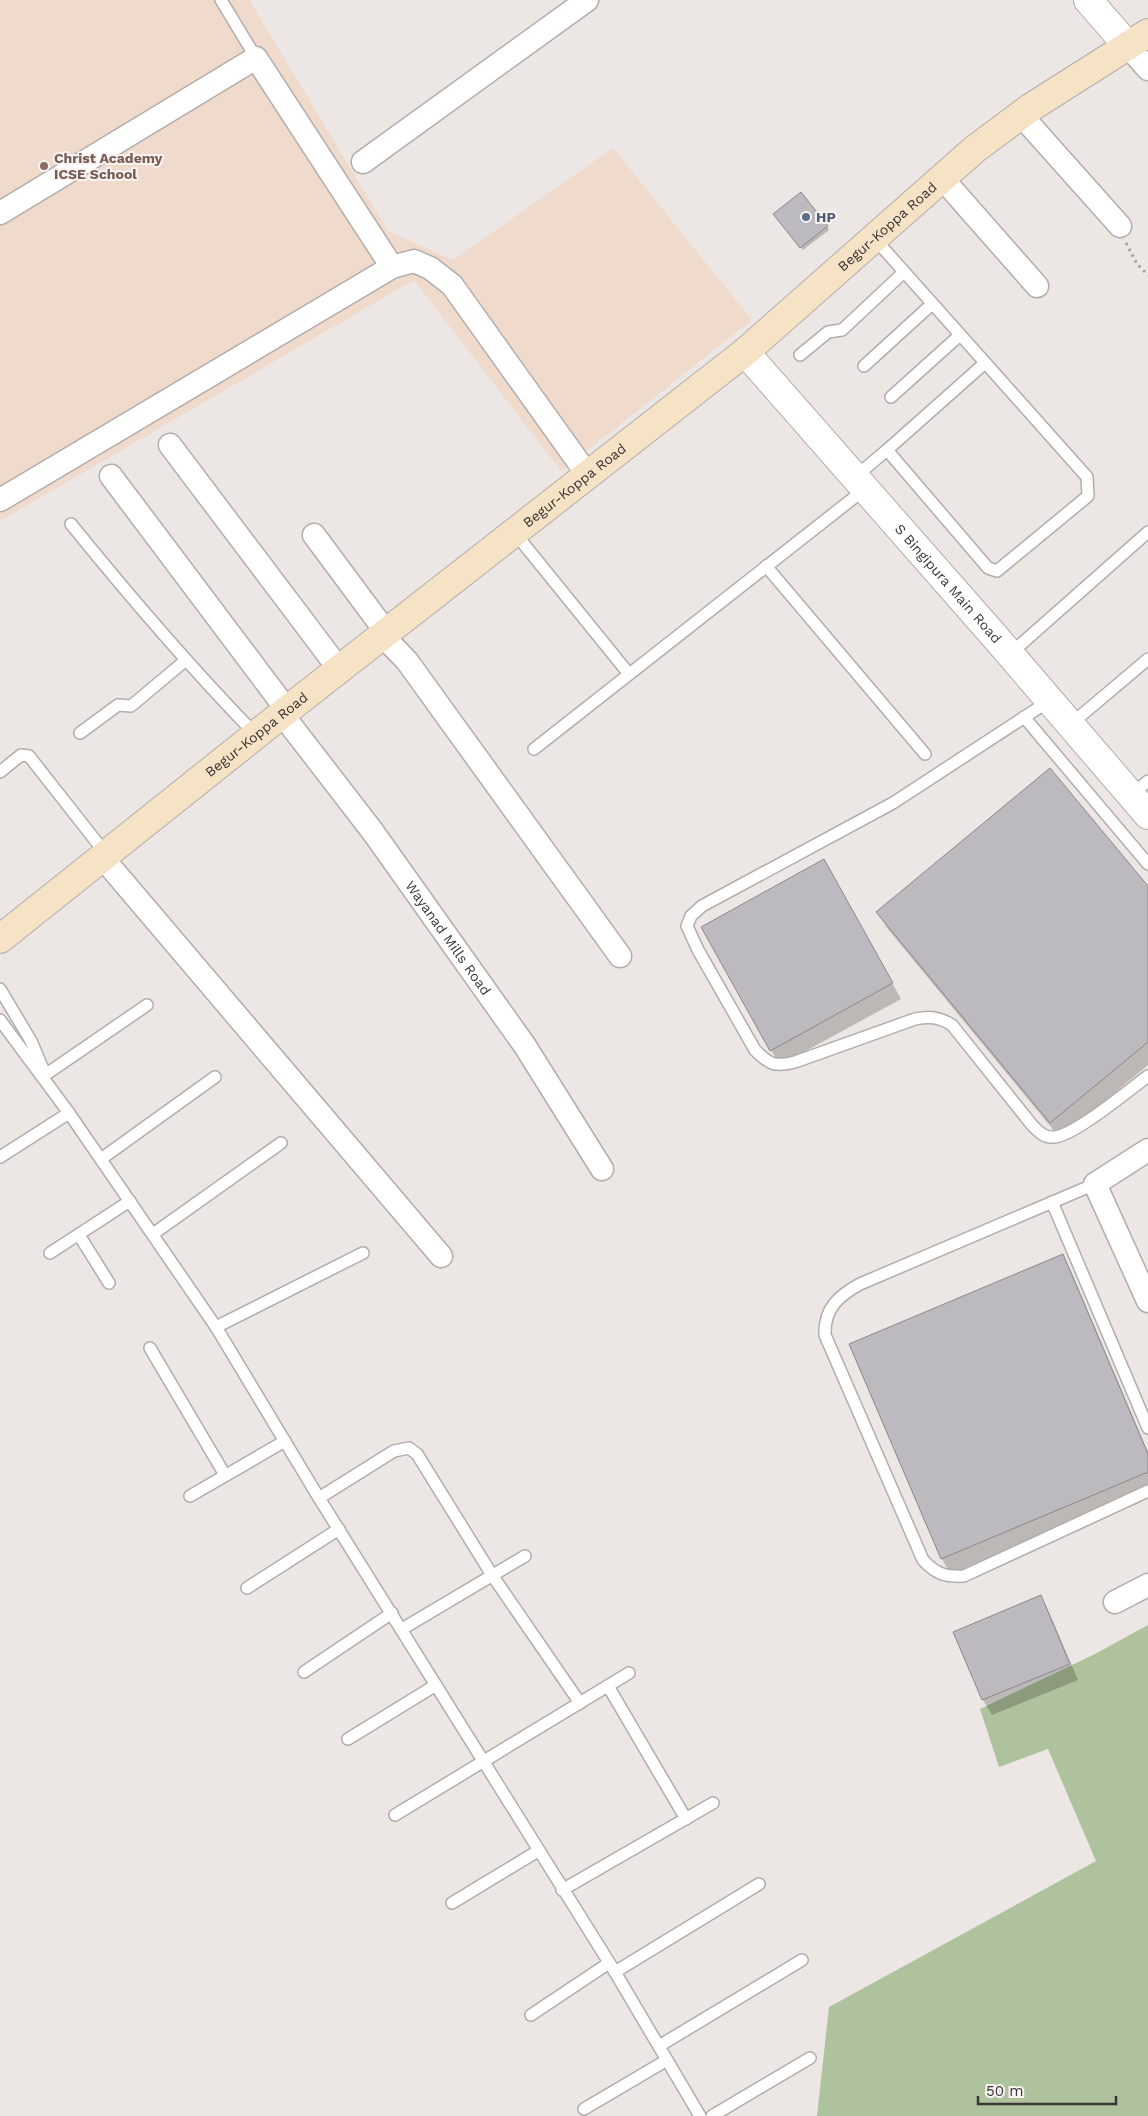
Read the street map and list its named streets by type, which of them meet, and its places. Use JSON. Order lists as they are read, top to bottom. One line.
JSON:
{"streets":{"main road":["Begur-Koppa Road"],"street":["S Bingipura Main Road","Wayanad Mills Road"]},"crossings":[["Begur-Koppa Road","S Bingipura Main Road"],["Begur-Koppa Road","Wayanad Mills Road"]],"places":["Christ Academy ICSE School","HP"],"scale_bar":"50 m"}
